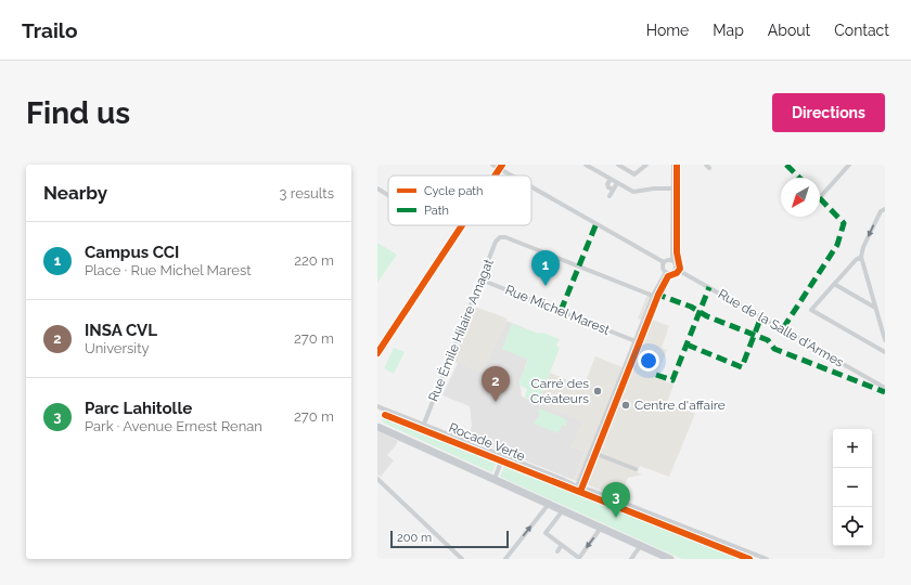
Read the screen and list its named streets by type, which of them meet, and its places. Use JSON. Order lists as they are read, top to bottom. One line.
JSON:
{"streets":{"street":["Rue Michel Marest","Rue de la Salle d'Armes","Rue Émile Hilaire Amagat"],"cycle path":["Rocade Verte"]},"crossings":[["Rue Michel Marest","Rue Émile Hilaire Amagat"]],"places":["Carré des Créateurs","Centre d'affaire"],"legend":["Cycle path","Path"],"scale_bar":"200 m","north":"bottom left","page":{"header":"Trailo","nav":["Home","Map","About","Contact"],"buttons":"Directions","title":"Find us","heading":["Nearby","3 results"],"list":[{"mark":"1","name":"Campus CCI","note":"Place · Rue Michel Marest","value":"220 m"},{"mark":"2","name":"INSA CVL","note":"University","value":"270 m"},{"mark":"3","name":"Parc Lahitolle","note":"Park · Avenue Ernest Renan","value":"270 m"}],"pins":["1","2","3"],"map_buttons":["+","−"],"scale":"200 m"}}
